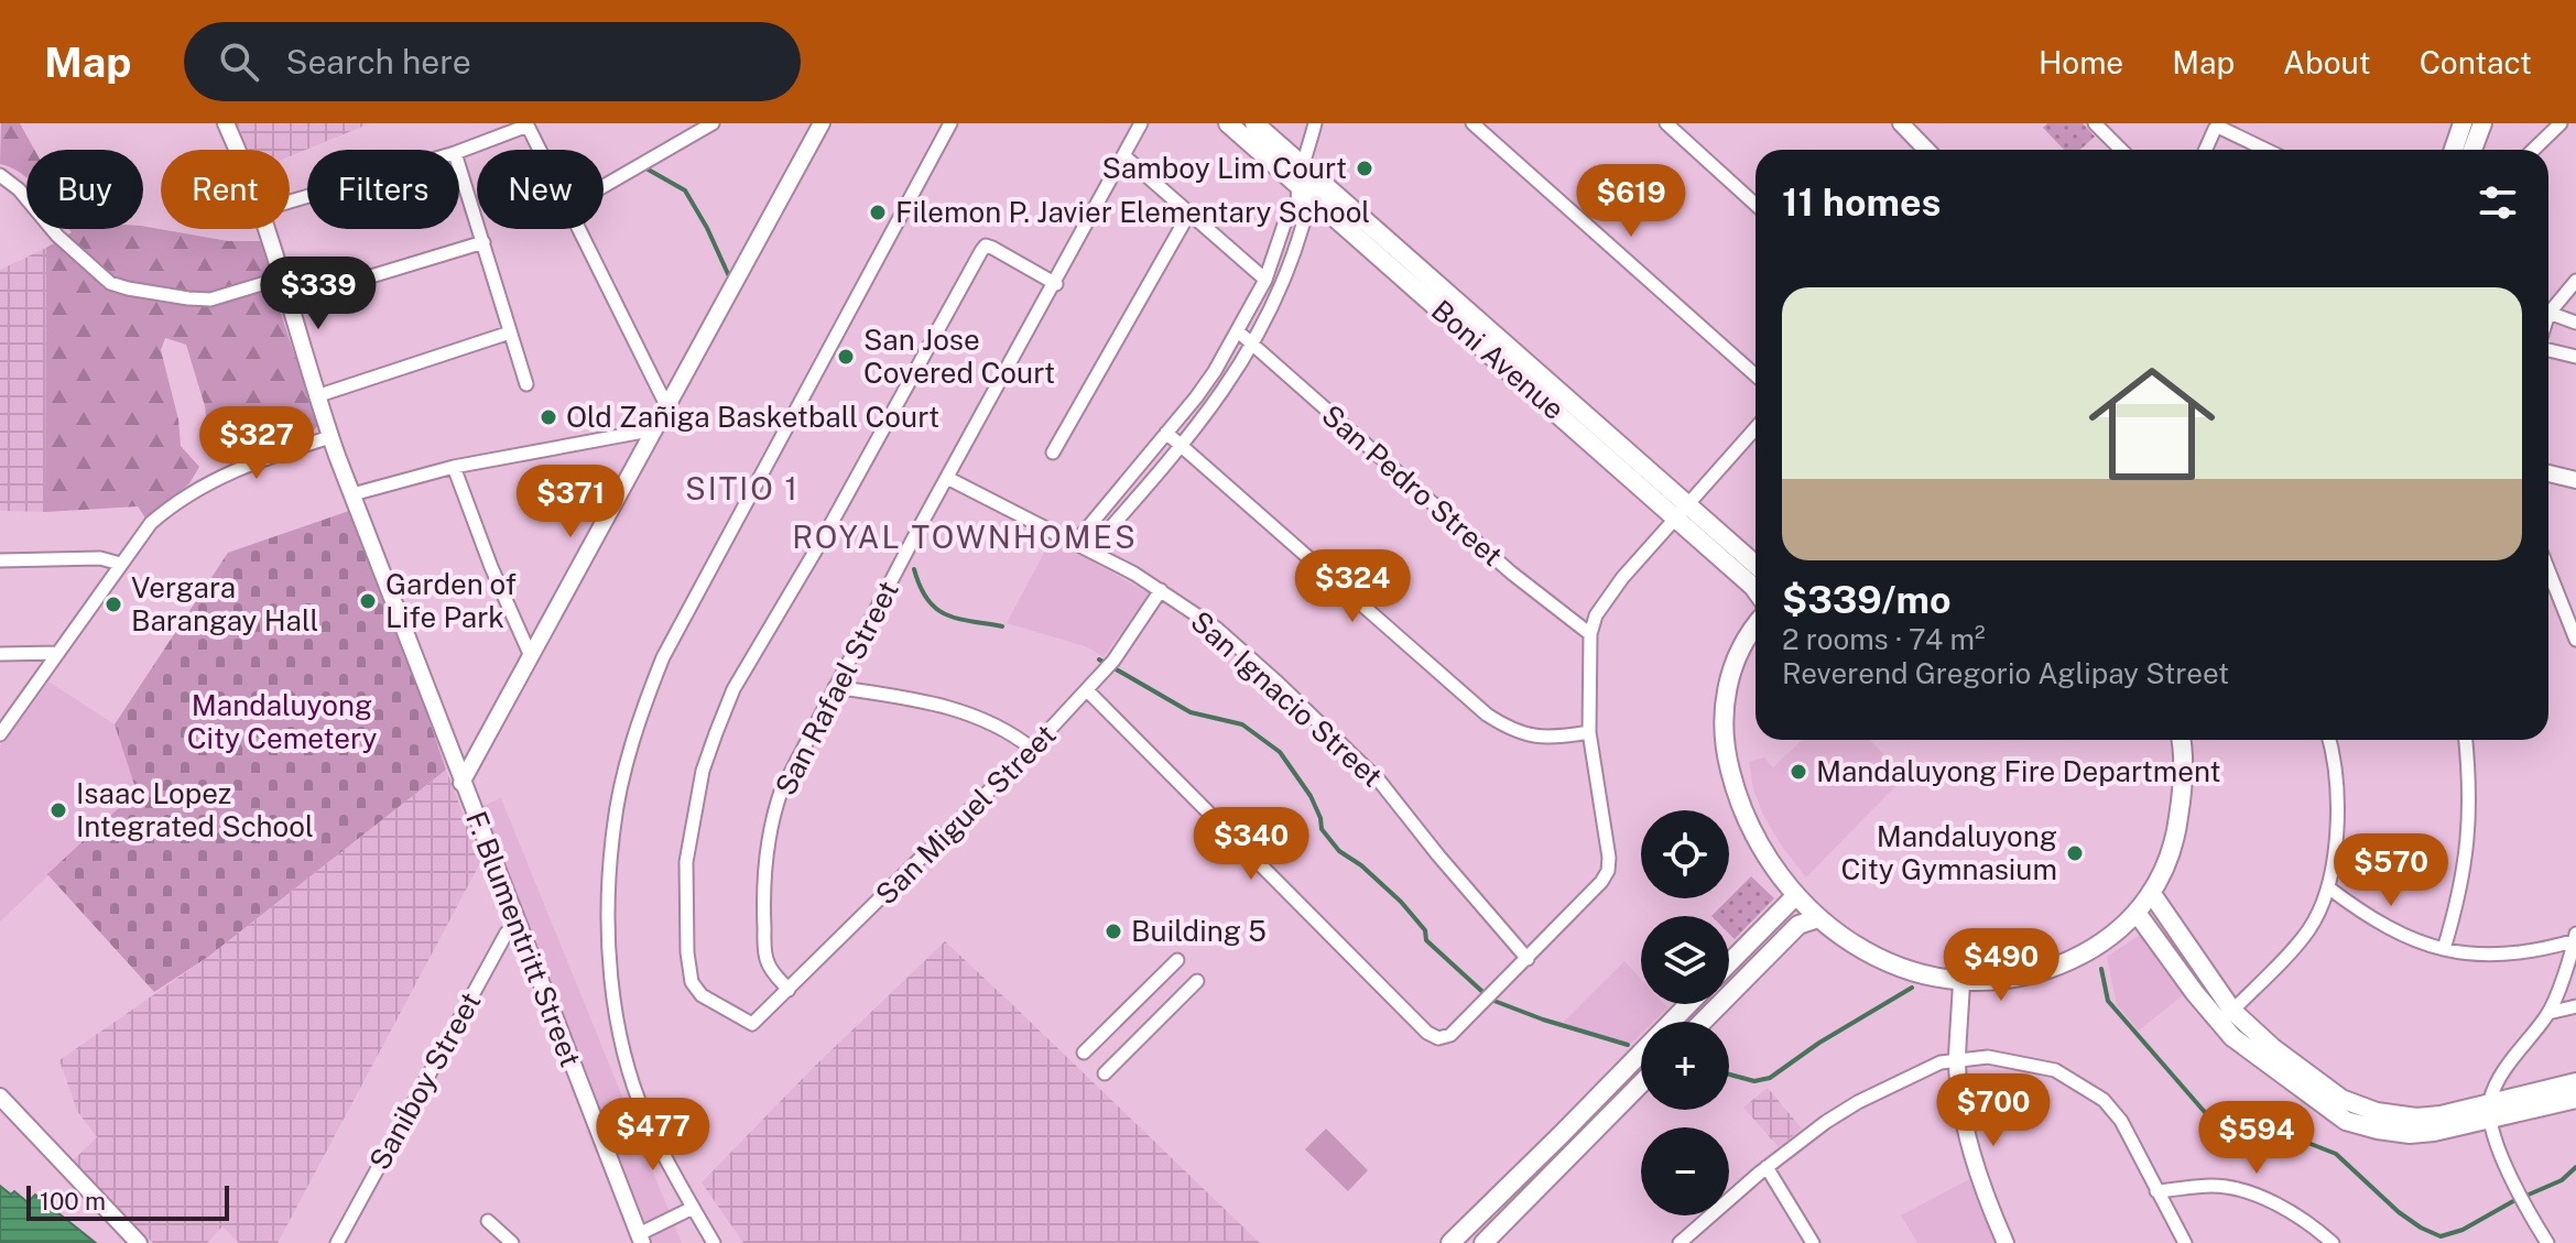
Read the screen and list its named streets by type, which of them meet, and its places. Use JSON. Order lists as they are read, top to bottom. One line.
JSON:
{"streets":{"main road":["Boni Avenue"],"street":["San Pedro Street","San Rafael Street","San Ignacio Street","San Miguel Street","F. Blumentritt Street","Saniboy Street"]},"crossings":[["San Rafael Street","San Ignacio Street"],["San Rafael Street","San Miguel Street"],["San Ignacio Street","San Miguel Street"],["F. Blumentritt Street","Saniboy Street"]],"districts":["SITIO 1","ROYAL TOWNHOMES"],"parks":["Mandaluyong City Cemetery"],"places":["Samboy Lim Court","Filemon P. Javier Elementary School","San Jose Covered Court","Old Zañiga Basketball Court","Garden of Life Park","Vergara Barangay Hall","Mandaluyong Fire Department","Isaac Lopez Integrated School","Mandaluyong City Gymnasium","Building 5"],"scale_bar":"100 m","page":{"header":"Map","search":"Search here","nav":["Home","Map","About","Contact"],"chip":["Buy","Rent","Filters","New"],"heading":"11 homes","price":["$619","$339","$327","$371","$324","$340","$570","$490","$700","$477","$594"],"list":[{"name":"$339/mo","note":"2 rooms · 74 m² · Reverend Gregorio Aglipay Street"}],"map_buttons":["+","−"],"scale":"100 m"}}
